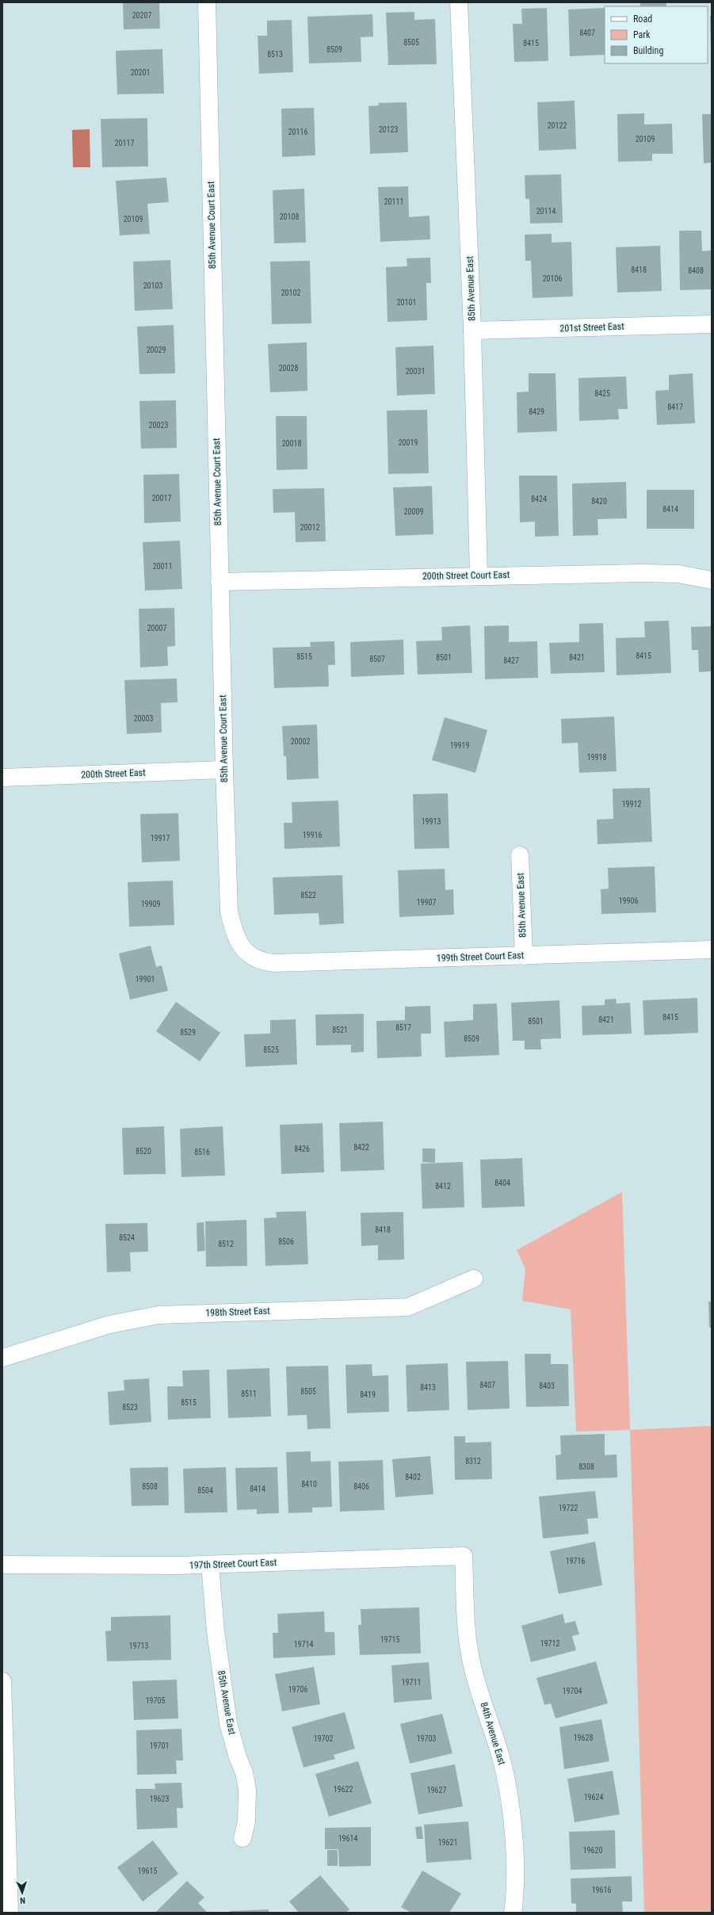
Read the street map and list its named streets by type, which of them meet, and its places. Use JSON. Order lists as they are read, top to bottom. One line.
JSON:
{"streets":{"street":["85th Avenue Court East","85th Avenue East","201st Street East","200th Street Court East","200th Street East","199th Street Court East","198th Street East","197th Street Court East","84th Avenue East"]},"crossings":[["85th Avenue Court East","200th Street Court East"],["85th Avenue Court East","200th Street East"],["85th Avenue Court East","199th Street Court East"],["85th Avenue East","201st Street East"],["85th Avenue East","200th Street Court East"],["85th Avenue East","199th Street Court East"],["85th Avenue East","197th Street Court East"],["197th Street Court East","84th Avenue East"]],"house_numbers":["20207","8407","8505","8415","8509","8513","20201","20122","20123","20116","20109","20117","20111","20114","20108","20109","8418","8408","20106","20103","20102","20101","20029","20028","20031","8425","8417","8429","20023","20019","20018","20017","8424","8420","8414","20009","20012","20011","20007","8415","8515","8501","8421","8507","8427","20003","20002","19919","19918","19912","19913","19916","19917","8522","19906","19907","19909","19901","8415","8421","8501","8517","8521","8529","8509","8525","8422","8426","8520","8516","8404","8412","8418","8524","8506","8512","8407","8403","8413","8505","8511","8419","8515","8523","8312","8308","8402","8410","8508","8406","8414","8504","19722","19716","19715","19712","19714","19713","19711","19706","19704","19705","19628","19702","19703","19701","19622","19627","19624","19623","19614","19621","19620","19615","19616"],"legend":["Road","Park","Building"],"north":"bottom"}
